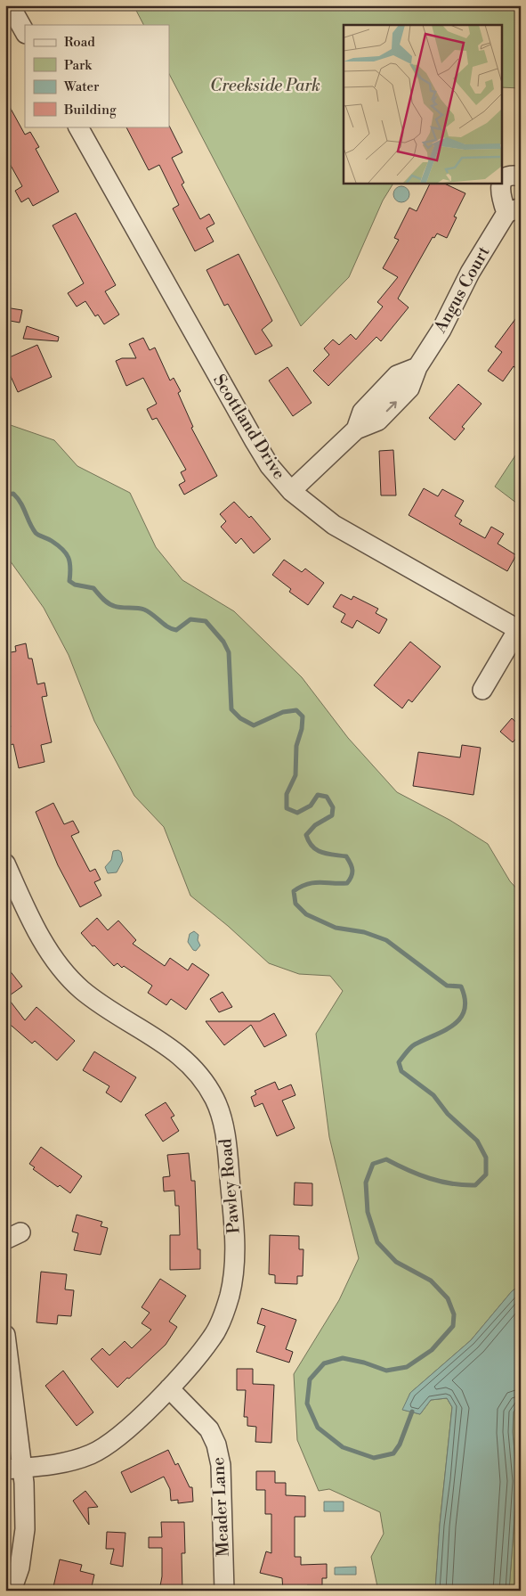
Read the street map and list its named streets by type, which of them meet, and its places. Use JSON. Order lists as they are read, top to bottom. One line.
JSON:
{"streets":{"street":["Angus Court","Scottland Drive","Pawley Road","Meader Lane"]},"crossings":[["Angus Court","Scottland Drive"],["Pawley Road","Meader Lane"]],"parks":["Creekside Park"],"legend":["Road","Park","Water","Building"]}
